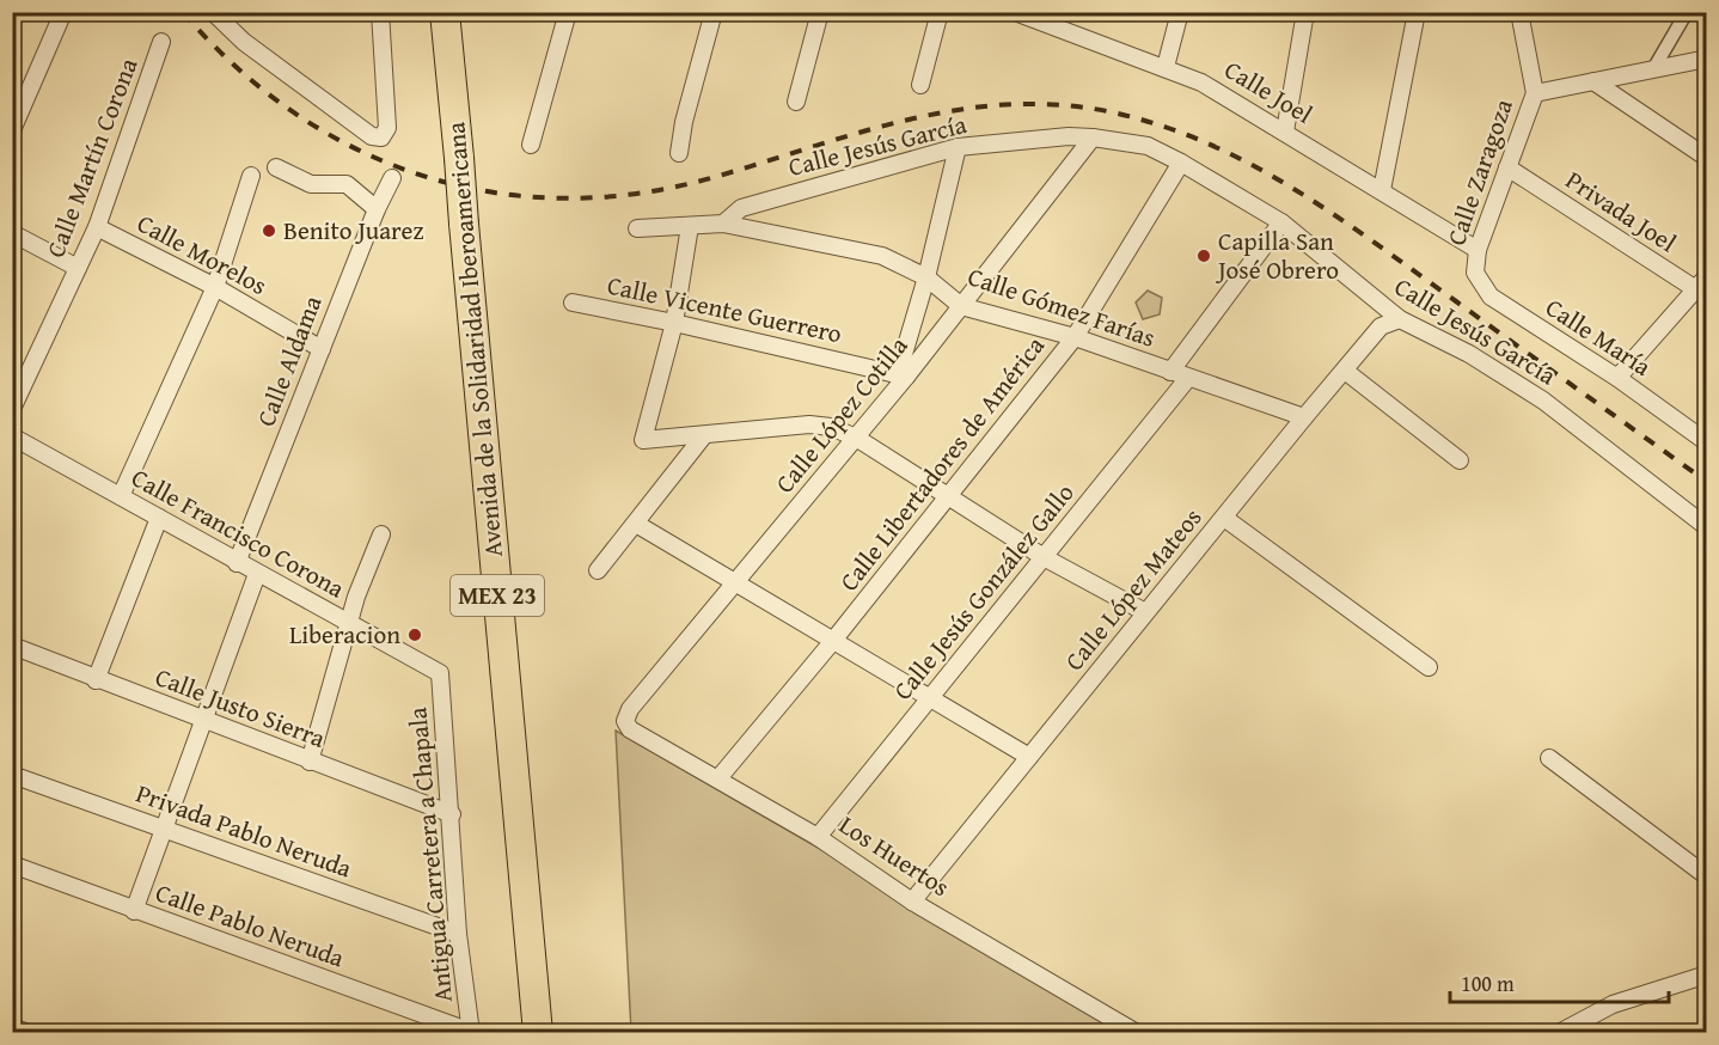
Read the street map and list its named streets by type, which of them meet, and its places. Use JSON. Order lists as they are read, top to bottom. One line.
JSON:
{"streets":{"highway":["Avenida de la Solidaridad Iberoamericana","MEX 23"],"street":["Calle Joel","Calle Jesús García","Calle Martín Corona","Calle Zaragoza","Privada Joel","Calle Morelos","Calle Gómez Farías","Calle Vicente Guerrero","Calle María","Calle Aldama","Calle López Cotilla","Calle Libertadores de América","Calle Francisco Corona","Calle López Mateos","Calle Jesús González Gallo","Calle Justo Sierra","Privada Pablo Neruda","Antigua Carretera a Chapala","Los Huertos","Calle Pablo Neruda"]},"crossings":[["Calle Joel","Calle Zaragoza"],["Calle Joel","Calle María"],["Calle Jesús García","Calle Gómez Farías"],["Calle Jesús García","Calle López Cotilla"],["Calle Jesús García","Calle Libertadores de América"],["Calle Jesús García","Calle López Mateos"],["Calle Martín Corona","Calle Morelos"],["Calle Zaragoza","Privada Joel"],["Calle Zaragoza","Calle María"],["Calle Morelos","Calle Aldama"],["Calle Gómez Farías","Calle López Cotilla"],["Calle Gómez Farías","Calle Libertadores de América"],["Calle Gómez Farías","Calle López Mateos"],["Calle Gómez Farías","Calle Jesús González Gallo"],["Calle Vicente Guerrero","Calle López Cotilla"],["Calle Aldama","Calle Francisco Corona"],["Calle López Cotilla","Los Huertos"],["Calle Libertadores de América","Los Huertos"],["Calle Francisco Corona","Antigua Carretera a Chapala"],["Calle López Mateos","Los Huertos"],["Calle Jesús González Gallo","Los Huertos"],["Calle Justo Sierra","Antigua Carretera a Chapala"],["Privada Pablo Neruda","Antigua Carretera a Chapala"],["Antigua Carretera a Chapala","Calle Pablo Neruda"]],"places":["Benito Juarez","Capilla San José Obrero","Liberacion"],"scale_bar":"100 m"}
